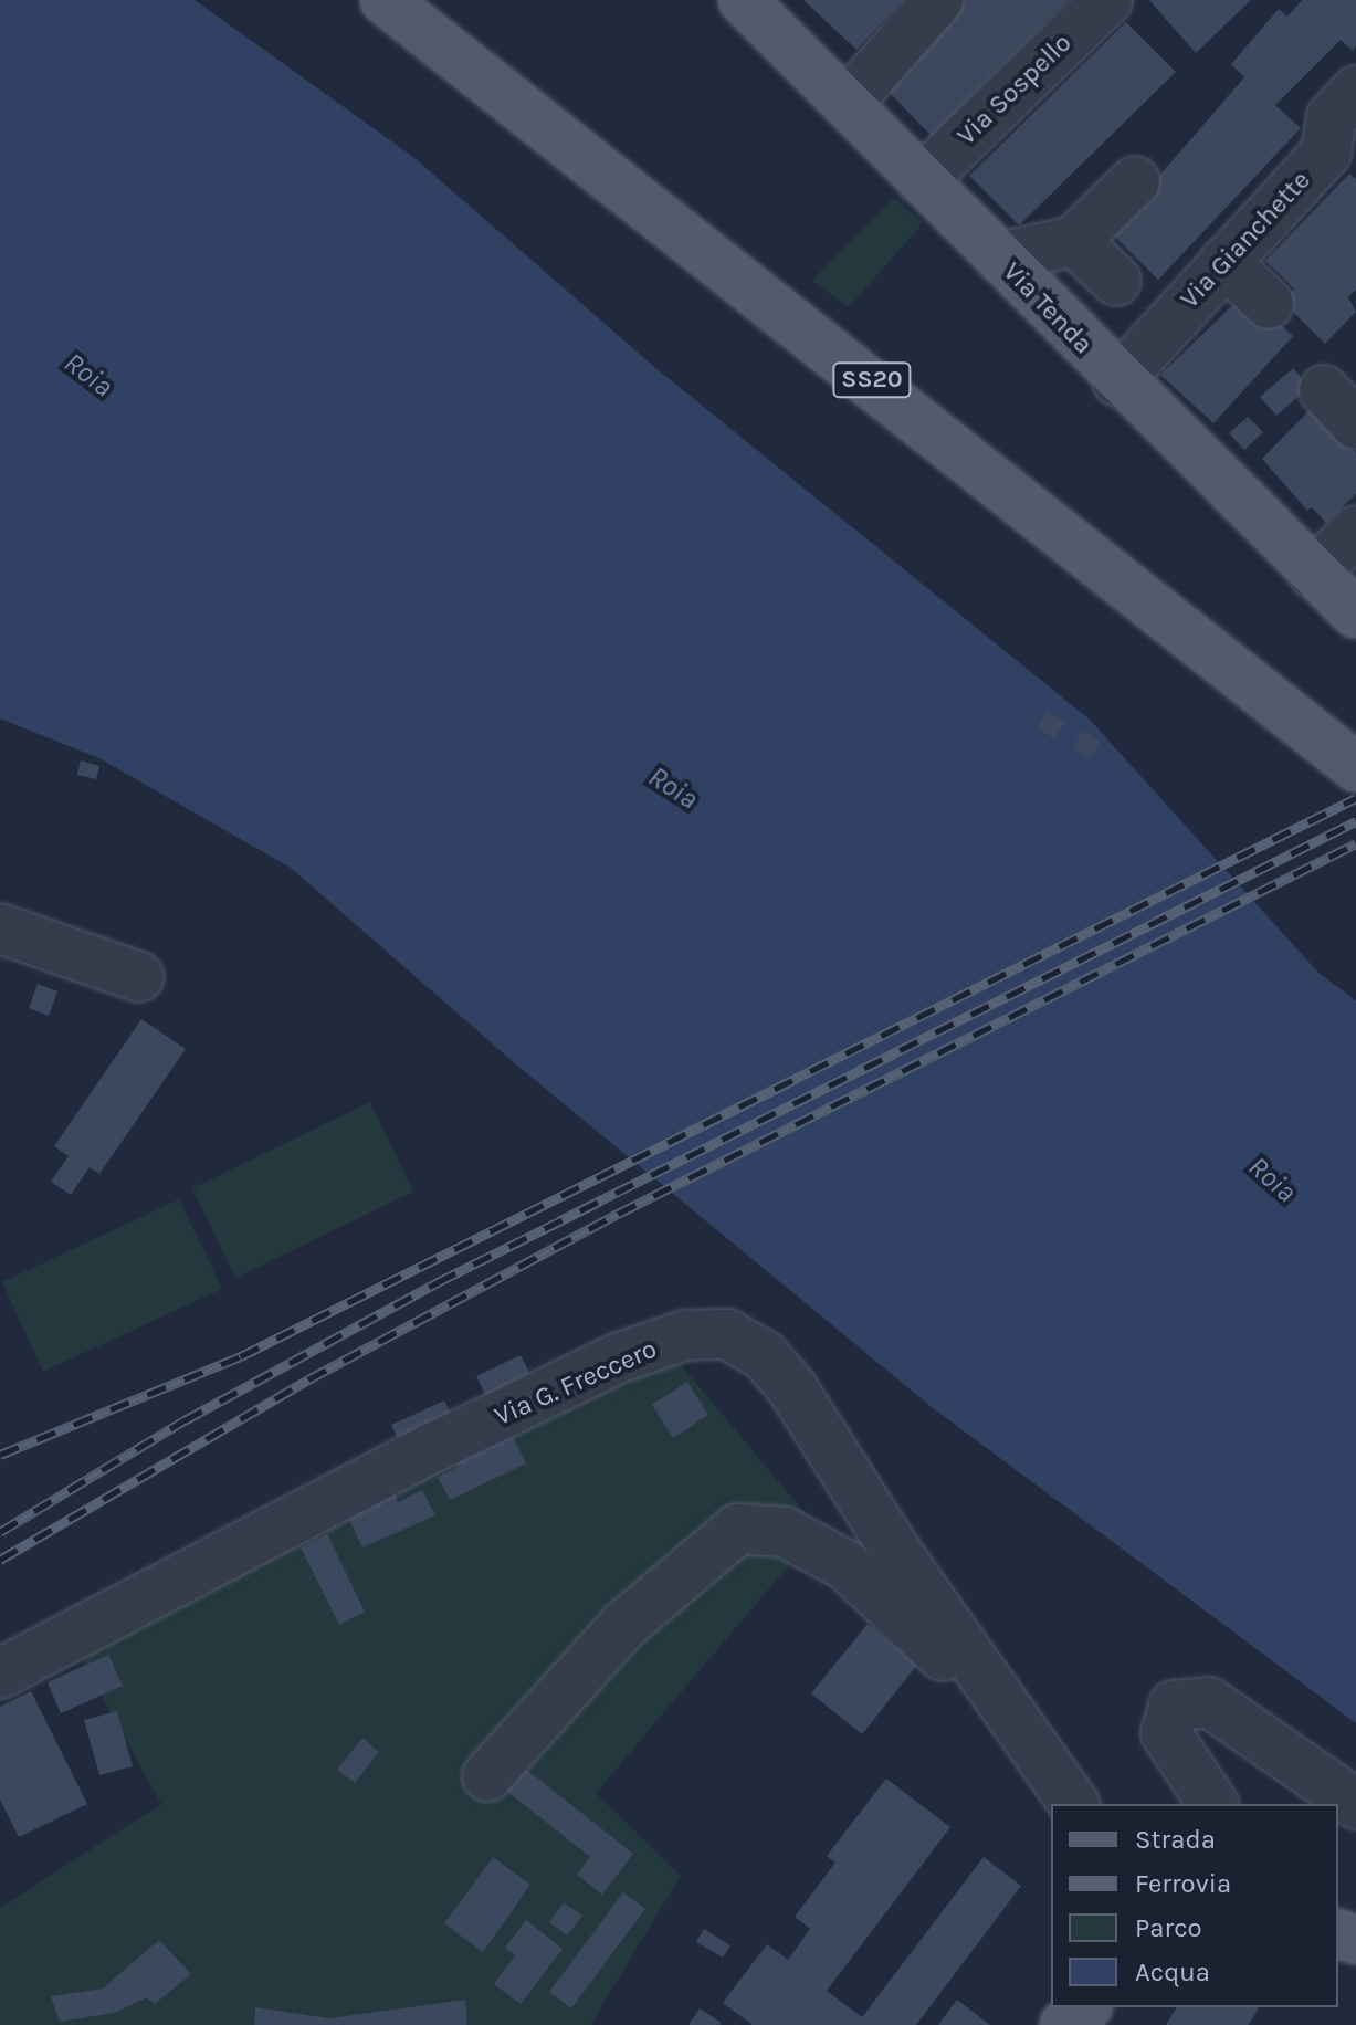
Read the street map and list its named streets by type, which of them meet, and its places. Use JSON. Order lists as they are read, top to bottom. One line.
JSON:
{"streets":{"main road":["Via Tenda","SS20"],"street":["Via Sospello","Via Gianchette","Via G. Freccero"]},"crossings":[["Via Sospello","Via Tenda"],["Via Gianchette","Via Tenda"]],"water":["Roia"],"legend":["Strada","Ferrovia","Parco","Acqua"]}
